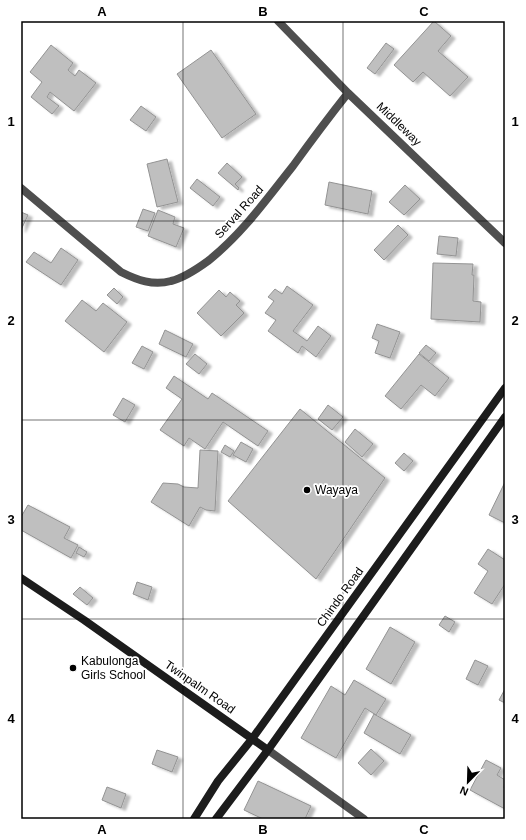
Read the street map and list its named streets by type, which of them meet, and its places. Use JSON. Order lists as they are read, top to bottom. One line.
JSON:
{"streets":{"main road":["Chindo Road","Twinpalm Road"],"street":["Middleway","Serval Road"]},"crossings":[["Middleway","Serval Road"],["Chindo Road","Twinpalm Road"]],"places":["Wayaya","Kabulonga Girls School"],"north":"bottom left","grid":{"columns":["A","B","C"],"rows":["1","2","3","4"]}}
